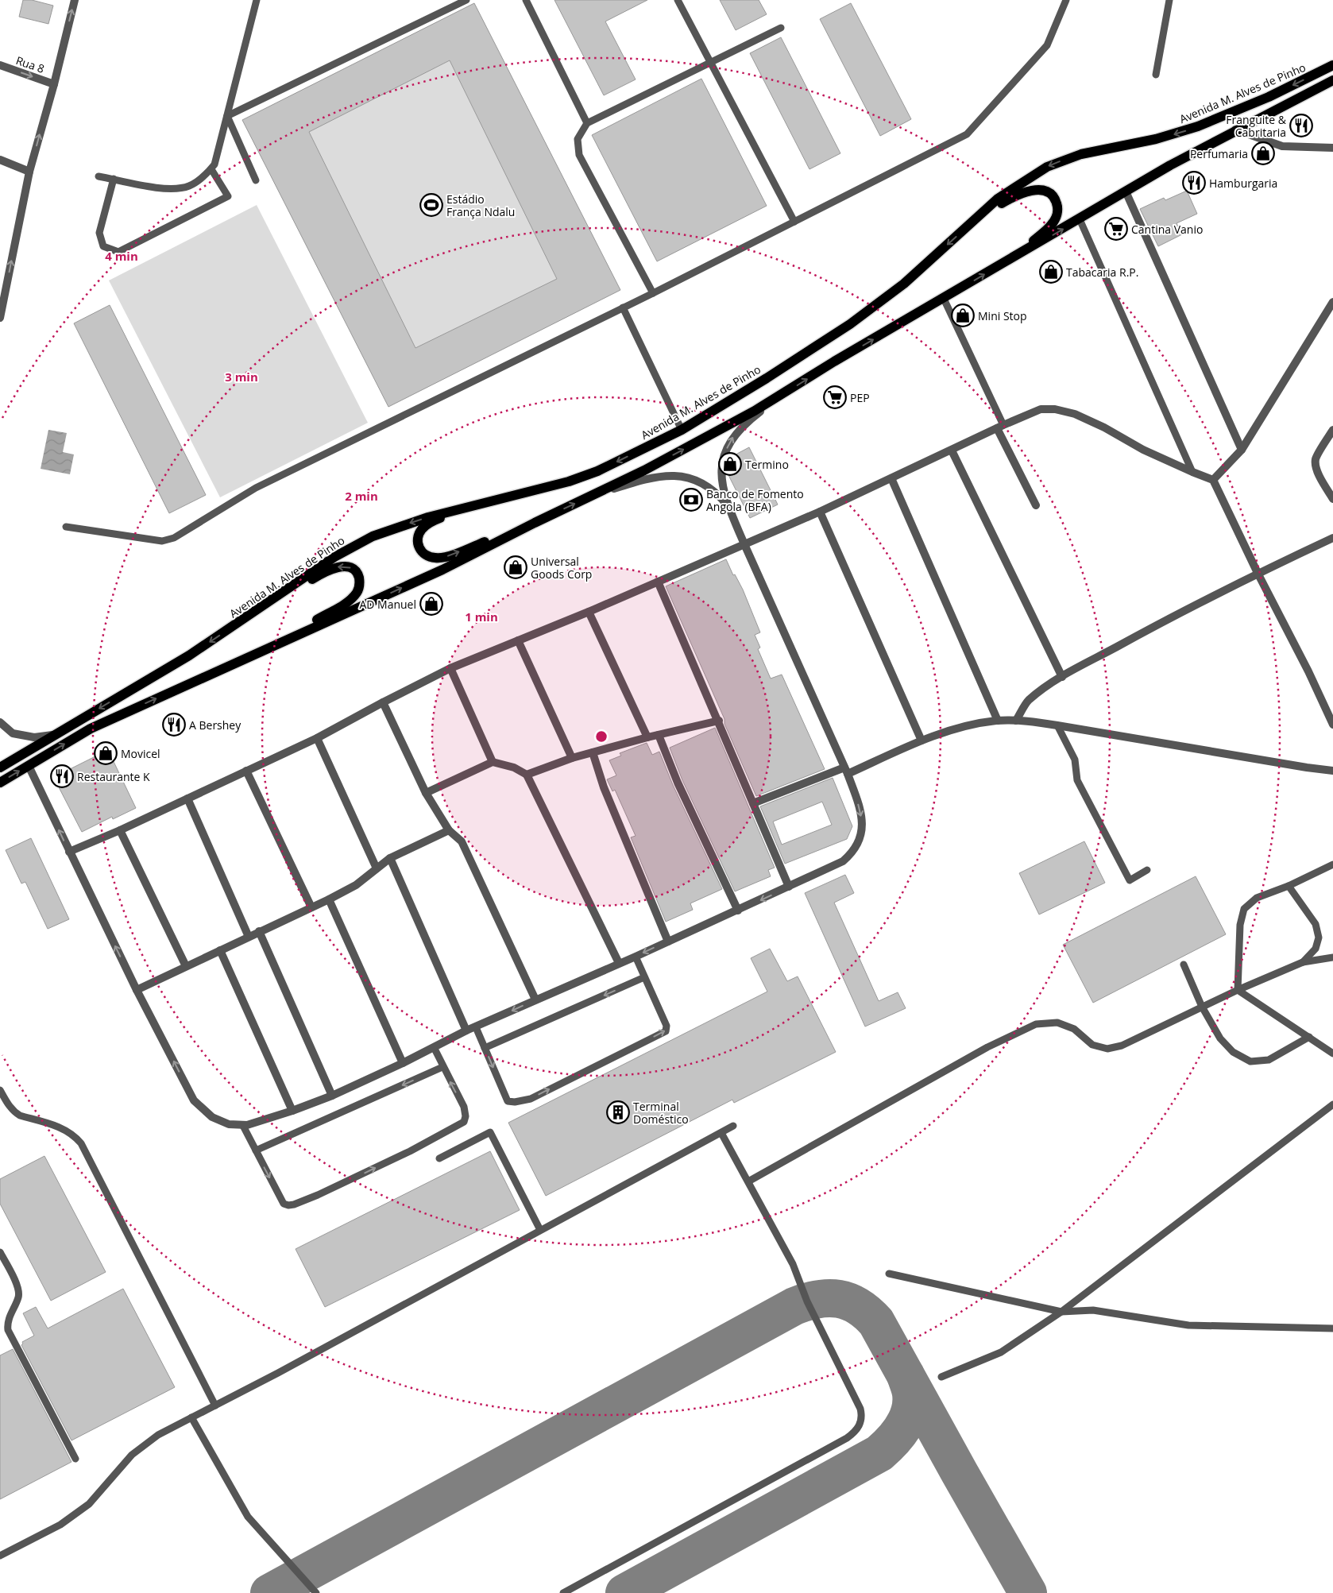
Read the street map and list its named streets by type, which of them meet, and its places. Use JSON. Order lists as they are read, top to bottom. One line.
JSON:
{"streets":{"main road":["Avenida M. Alves de Pinho"],"street":["Rua 8"]},"one_way":["Rua 8"],"places":{"restaurant":["Franguite & Cabritaria","Hamburgaria","A Bershey","Restaurante K"],"shop":["Perfumaria","Tabacaria R.P.","Mini Stop","Termino","Universal Goods Corp","AD Manuel","Movicel"],"sports":["Estádio França Ndalu"],"supermarket":["Cantina Vanio","PEP"],"bank":["Banco de Fomento Angola (BFA)"],"building":["Terminal Doméstico"]},"rings":["4 min","3 min","2 min","1 min"]}
